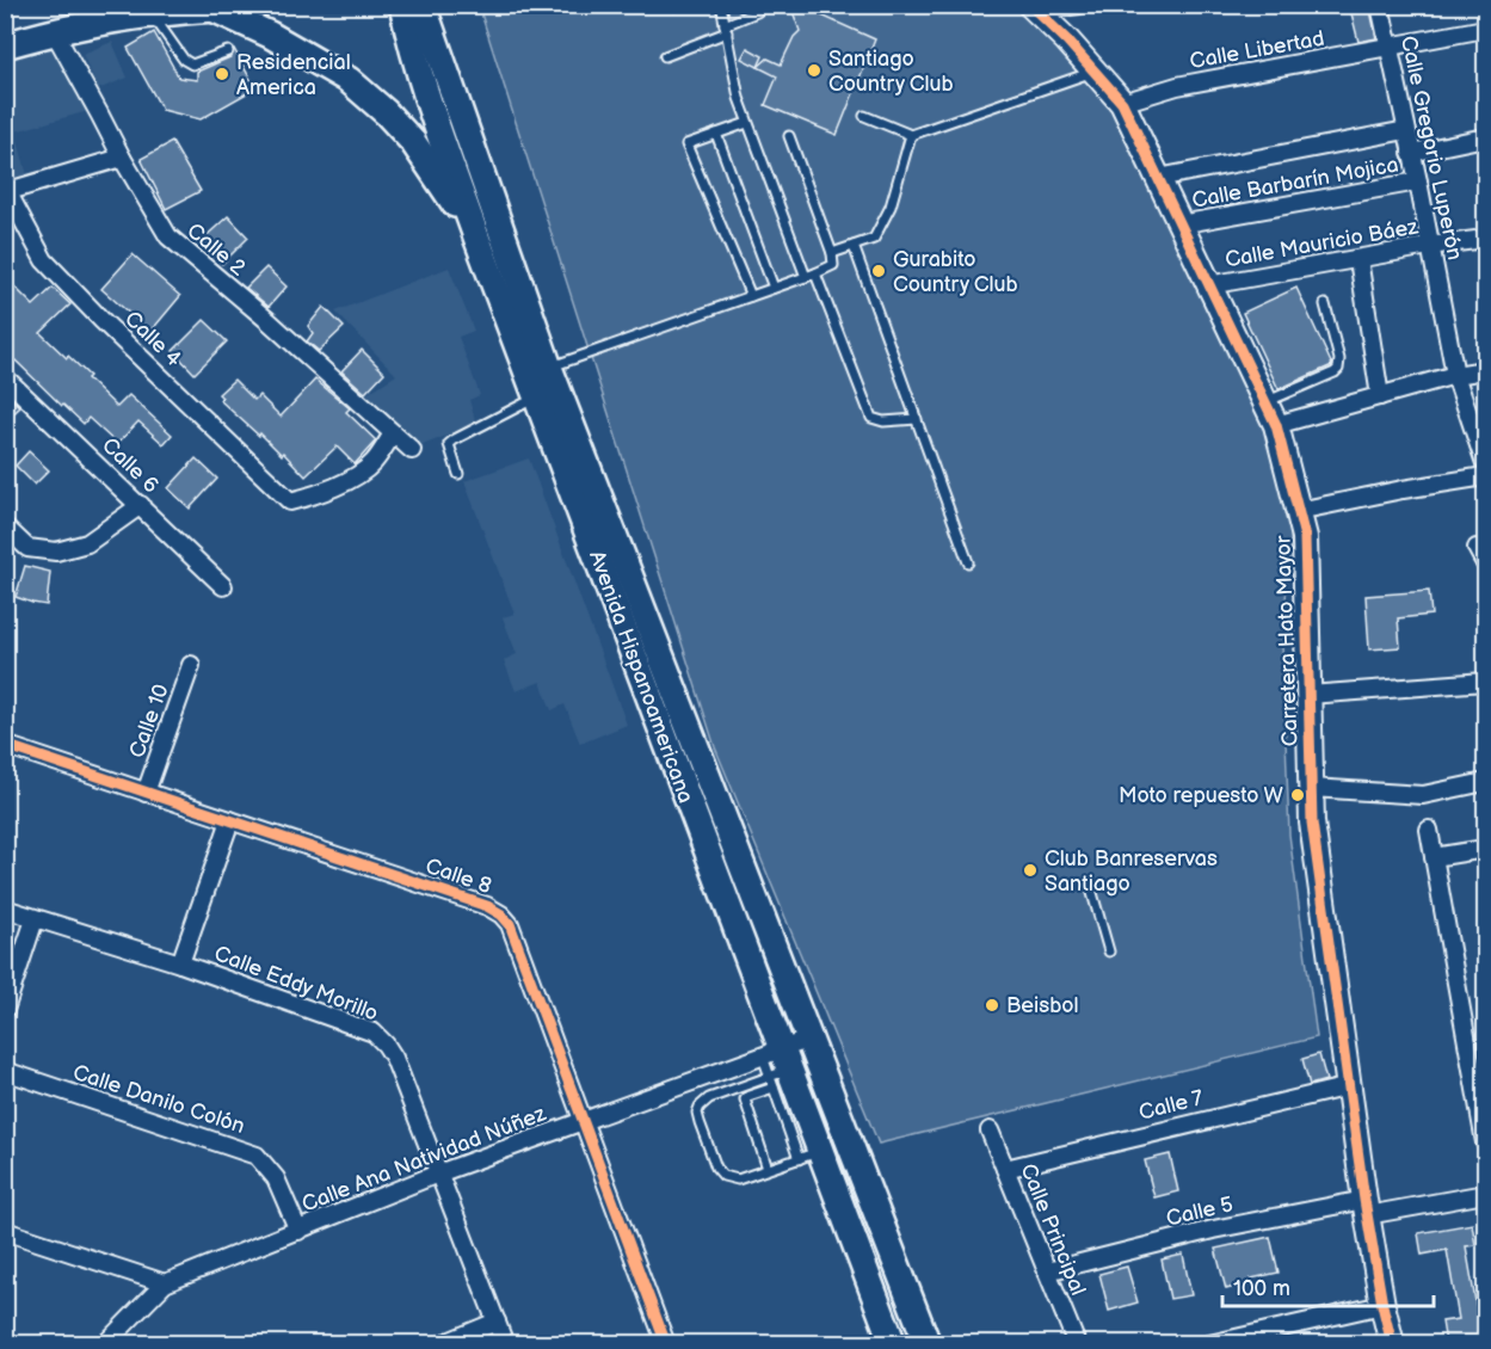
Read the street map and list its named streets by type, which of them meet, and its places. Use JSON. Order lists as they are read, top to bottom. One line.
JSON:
{"streets":{"main road":["Avenida Hispanoamericana"],"street":["Calle Libertad","Calle Gregorio Luperón","Calle Barbarín Mojica","Calle Mauricio Báez","Calle 2","Calle 4","Calle 6","Carretera Hato Mayor","Calle 10","Calle 8","Calle Eddy Morillo","Calle Danilo Colón","Calle 7","Calle Ana Natividad Núñez","Calle 5","Calle Principal"]},"crossings":[["Calle Libertad","Calle Gregorio Luperón"],["Calle Libertad","Carretera Hato Mayor"],["Calle Gregorio Luperón","Calle Barbarín Mojica"],["Calle Gregorio Luperón","Calle Mauricio Báez"],["Calle Barbarín Mojica","Carretera Hato Mayor"],["Calle Mauricio Báez","Carretera Hato Mayor"],["Calle 2","Calle 4"],["Carretera Hato Mayor","Calle 7"],["Carretera Hato Mayor","Calle 5"],["Avenida Hispanoamericana","Calle Ana Natividad Núñez"],["Calle 10","Calle 8"],["Calle 8","Calle Ana Natividad Núñez"],["Calle Eddy Morillo","Calle Ana Natividad Núñez"],["Calle Danilo Colón","Calle Ana Natividad Núñez"],["Calle 7","Calle Principal"],["Calle 5","Calle Principal"]],"places":["Santiago Country Club","Residencial America","Gurabito Country Club","Moto repuesto W","Club Banreservas Santiago","Beisbol"],"scale_bar":"100 m"}
